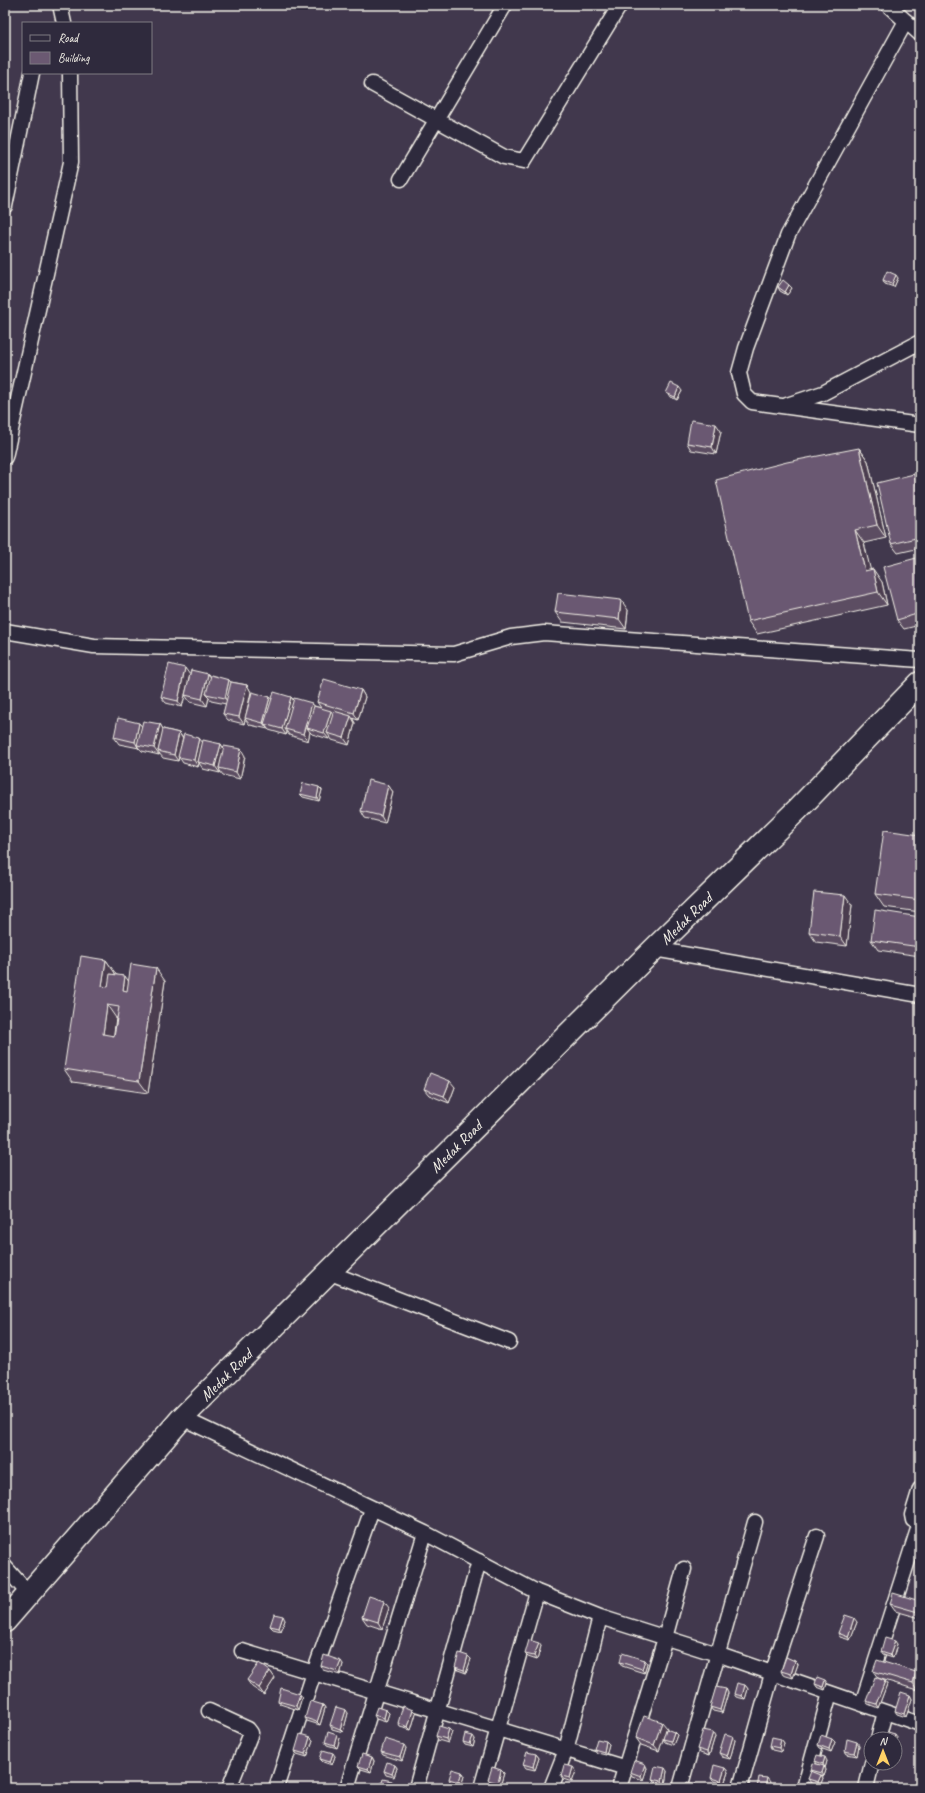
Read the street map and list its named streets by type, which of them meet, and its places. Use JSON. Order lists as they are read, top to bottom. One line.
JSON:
{"streets":{"main road":["Medak Road"]},"legend":["Road","Building"],"north":"top"}
